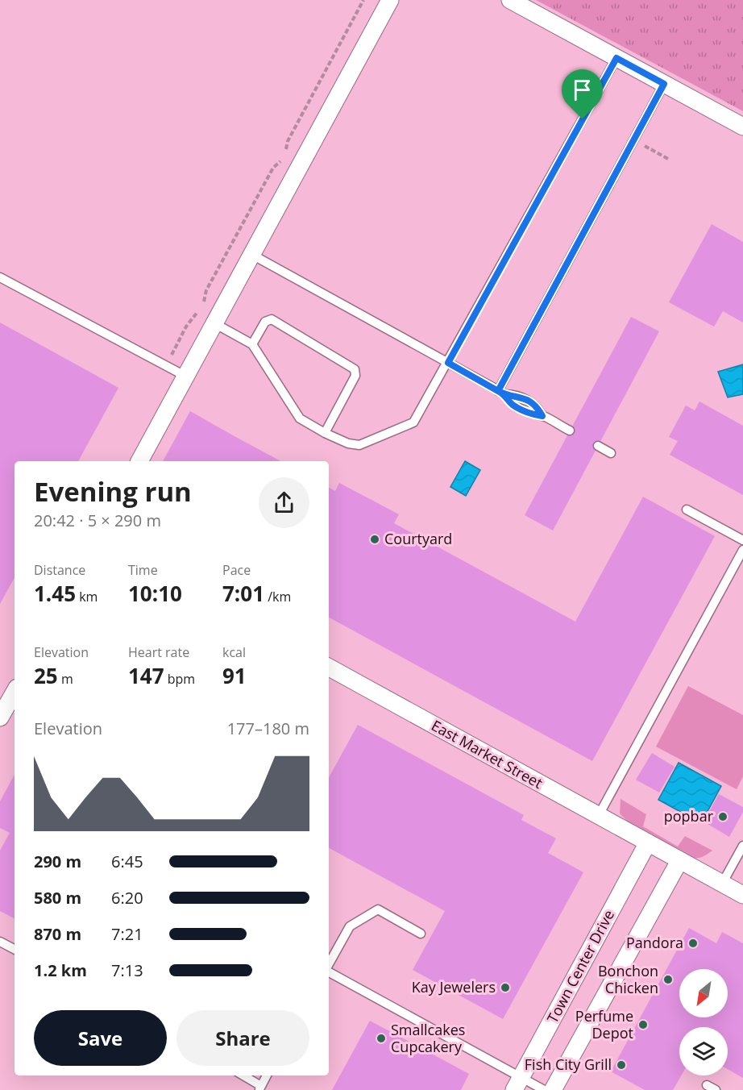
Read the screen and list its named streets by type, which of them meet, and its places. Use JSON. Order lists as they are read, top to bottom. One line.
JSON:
{"streets":{"street":["East Market Street","Town Center Drive"]},"crossings":[["East Market Street","Town Center Drive"]],"places":["Courtyard","popbar","Pandora","Bonchon Chicken","Kay Jewelers","Perfume Depot","Smallcakes Cupcakery","Fish City Grill"],"north":"bottom left","page":{"heading":["Evening run","20:42 · 5 × 290 m"],"stats":[["Distance","1.45 km"],["Time","10:10"],["Pace","7:01 /km"],["Elevation","25 m"],["Heart rate","147 bpm"],["kcal","91"]],"chart":["Elevation","177–180 m"],"list":[{"name":"290 m","note":"6:45"},{"name":"580 m","note":"6:20"},{"name":"870 m","note":"7:21"},{"name":"1.2 km","note":"7:13"}],"buttons":["Save","Share"]}}
